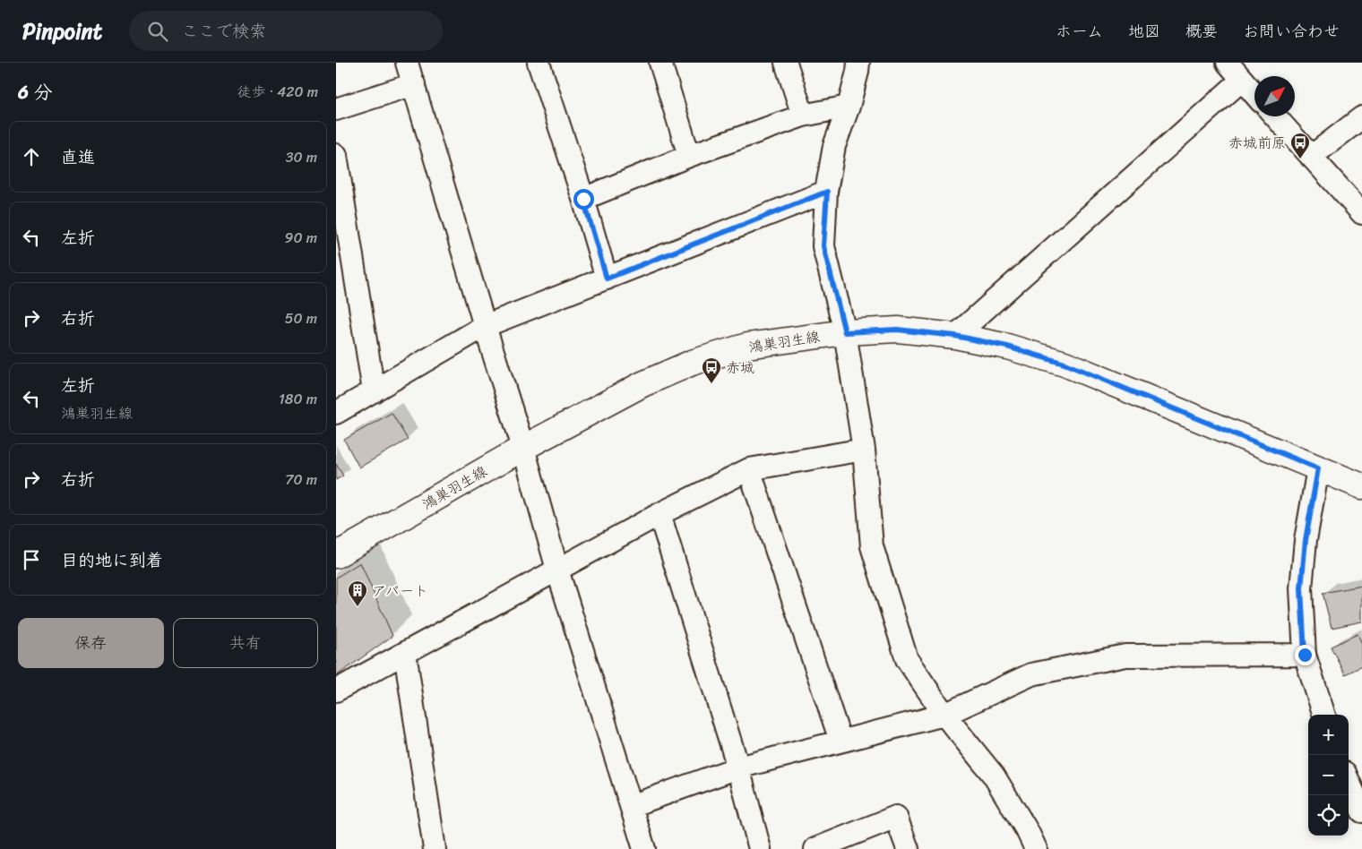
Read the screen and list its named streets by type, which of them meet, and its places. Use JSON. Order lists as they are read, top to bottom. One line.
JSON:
{"streets":{"main road":["鴻巣羽生線"]},"places":{"bus stop":["赤城前原","赤城"],"building":["アパート"]},"north":"top right","page":{"header":"Pinpoint","search":"ここで検索","nav":["ホーム","地図","概要","お問い合わせ"],"heading":["6 分","徒歩 · 420 m"],"list":[["直進","30 m"],["左折","90 m"],["右折","50 m"],["左折","鴻巣羽生線","180 m"],["右折","70 m"],"目的地に到着"],"buttons":["保存","共有"],"map_buttons":["+","−"]}}
